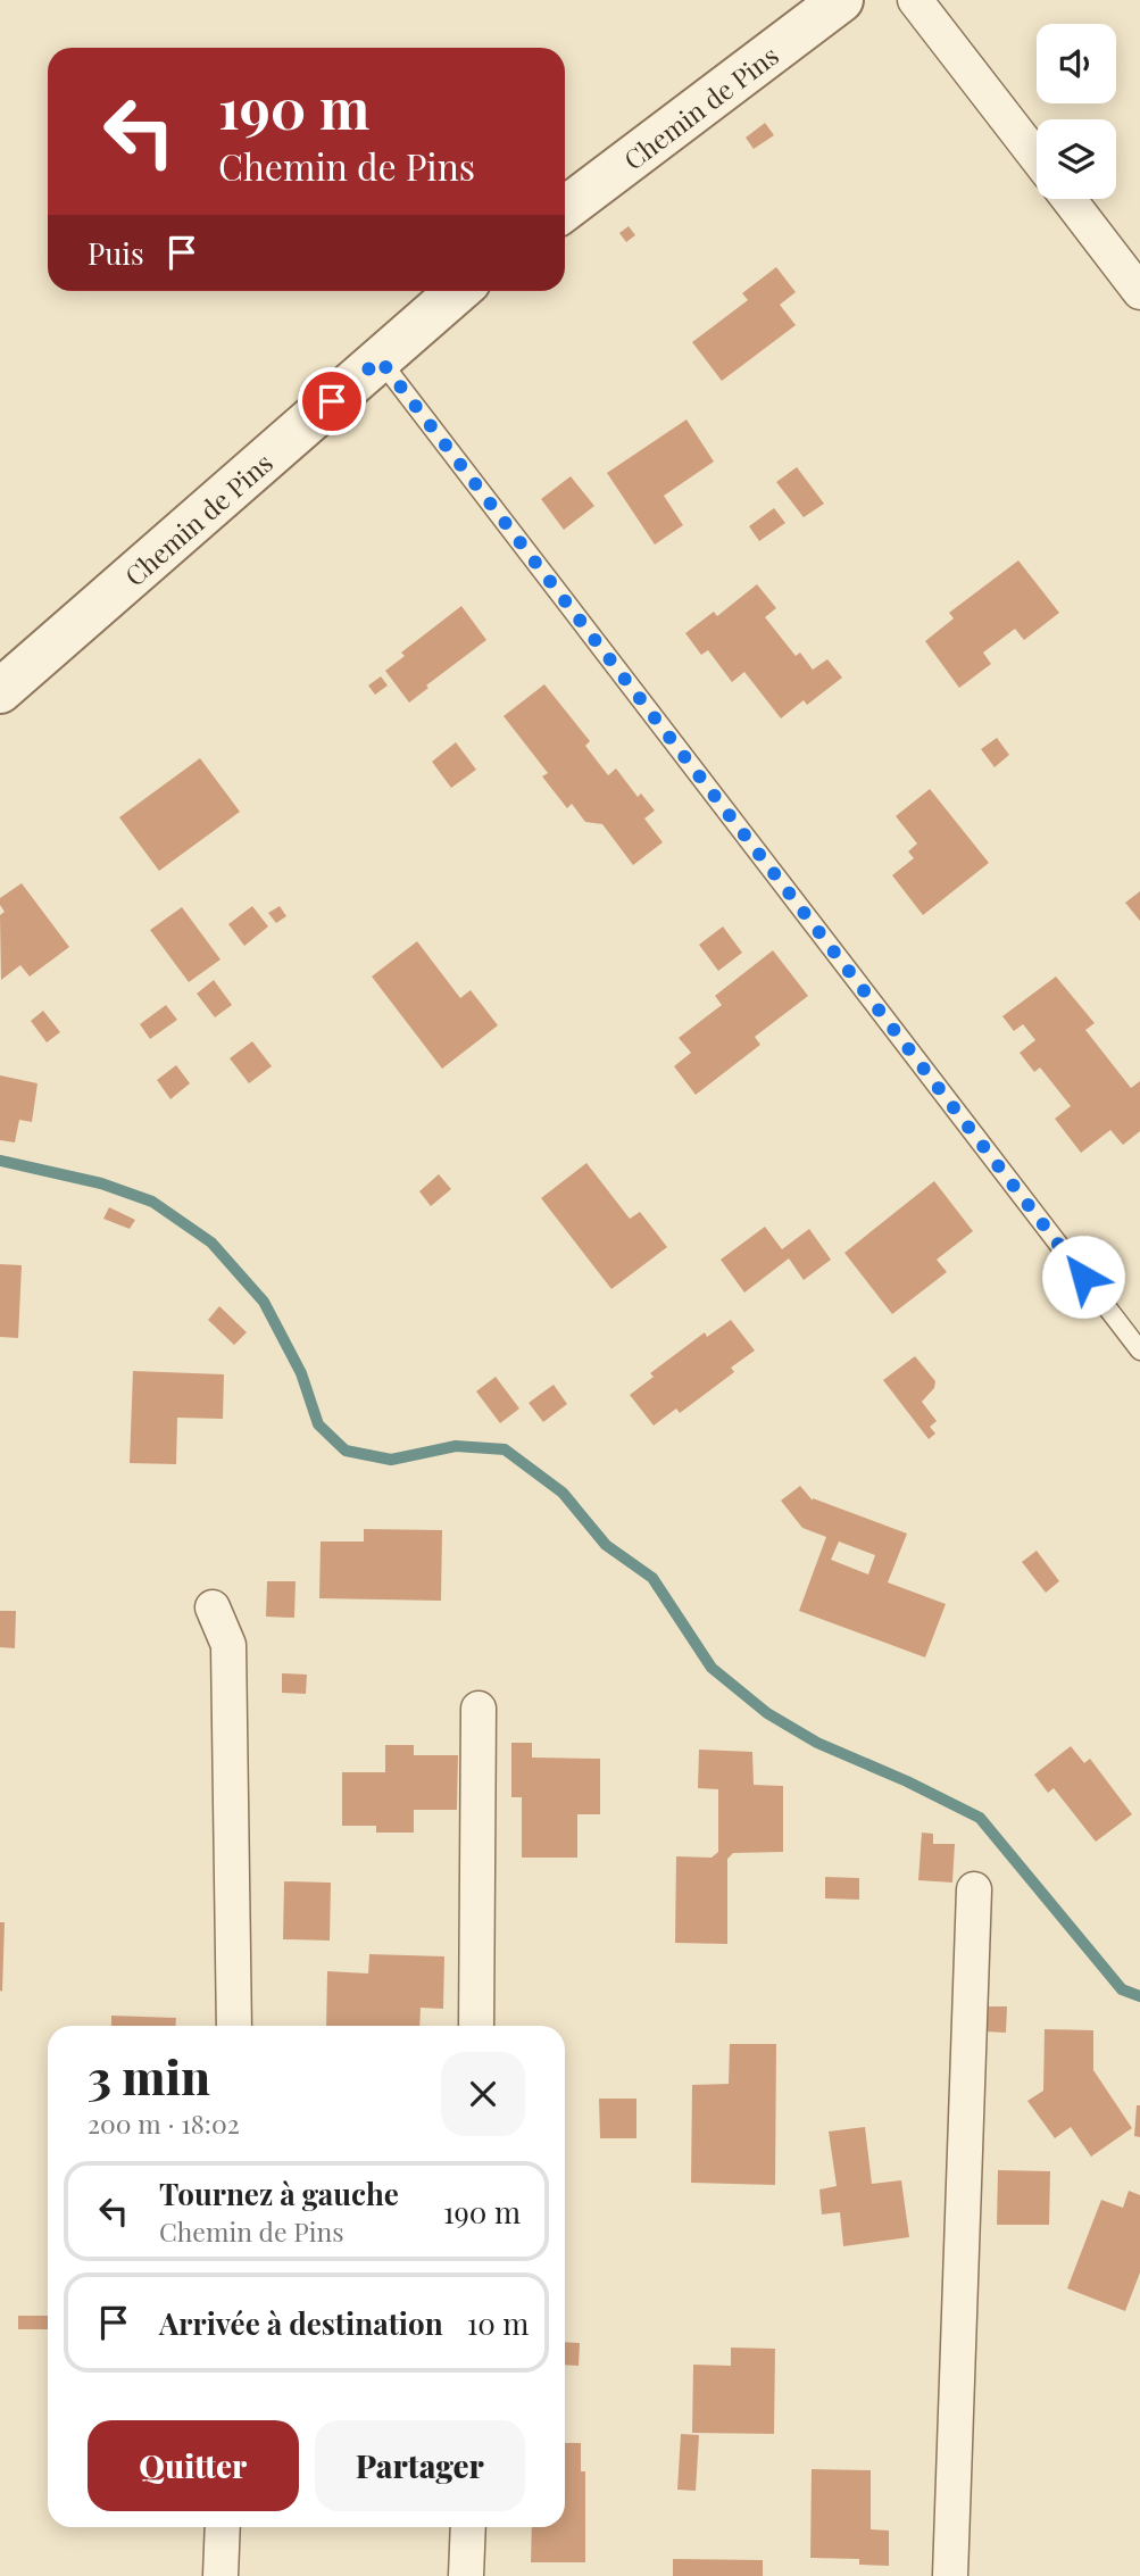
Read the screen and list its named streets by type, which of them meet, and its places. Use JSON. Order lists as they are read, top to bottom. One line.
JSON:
{"streets":{"street":["Chemin de Pins"]},"page":{"turn":["190 m","Chemin de Pins"],"then":"Puis","heading":["3 min","200 m · 18:02"],"list":[{"name":"Tournez à gauche","note":"Chemin de Pins","value":"190 m"},{"name":"Arrivée à destination","value":"10 m"}],"buttons":["Quitter","Partager"]}}
